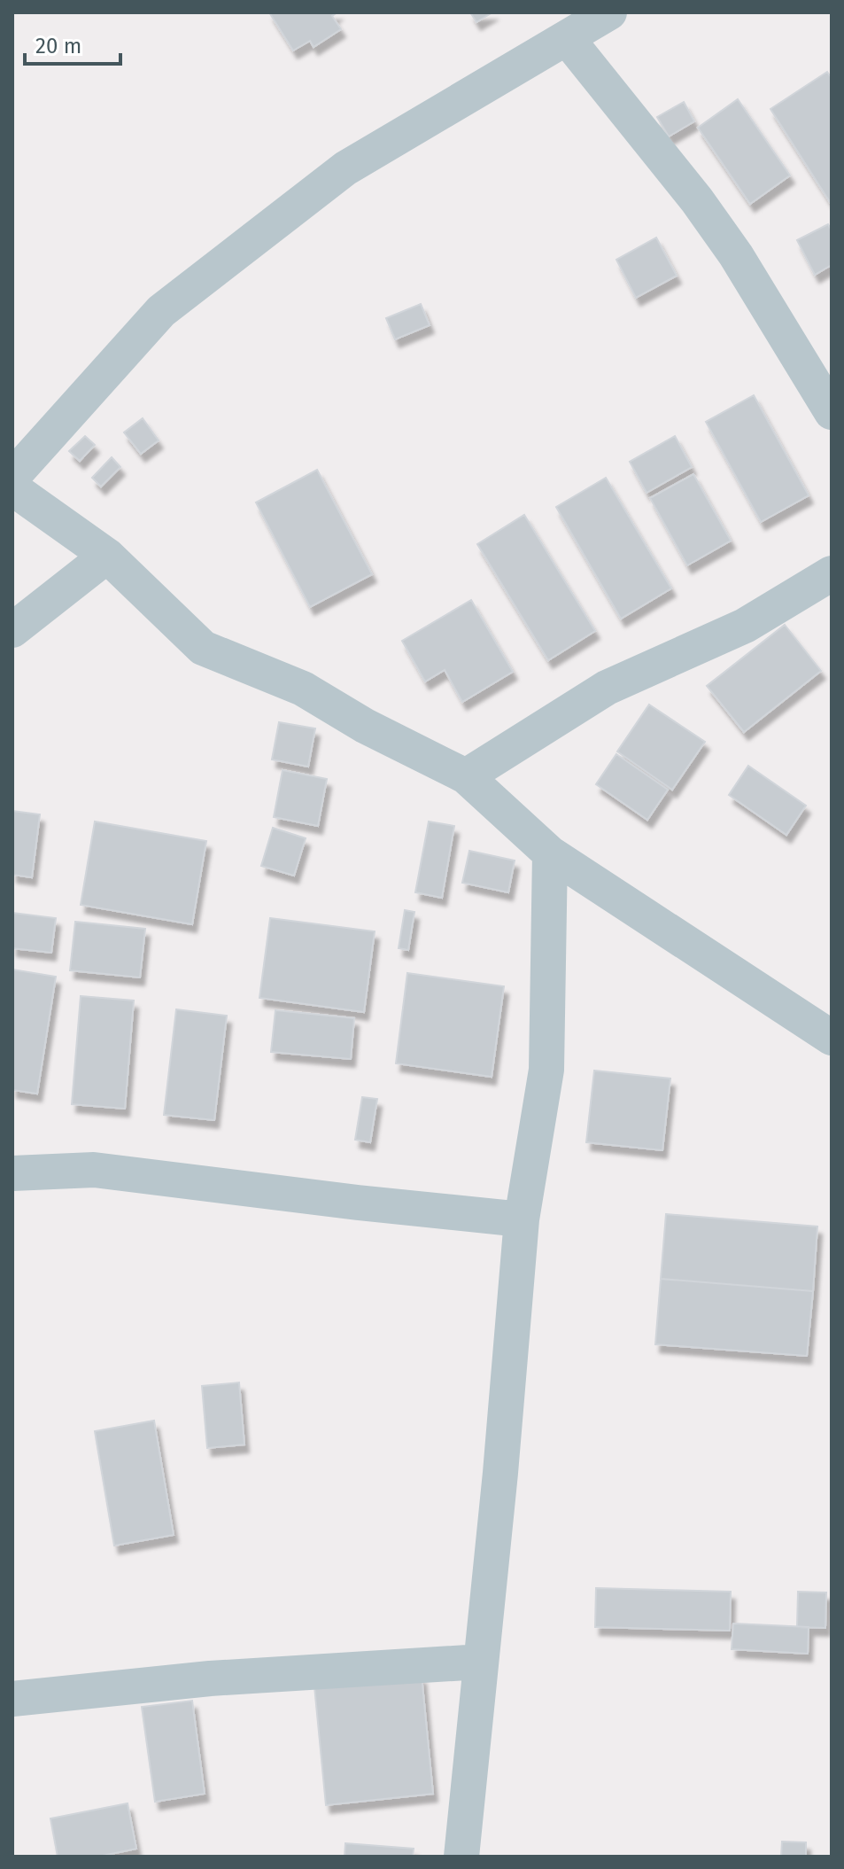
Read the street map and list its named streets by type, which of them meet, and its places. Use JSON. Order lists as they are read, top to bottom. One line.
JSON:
{"scale_bar":"20 m"}
